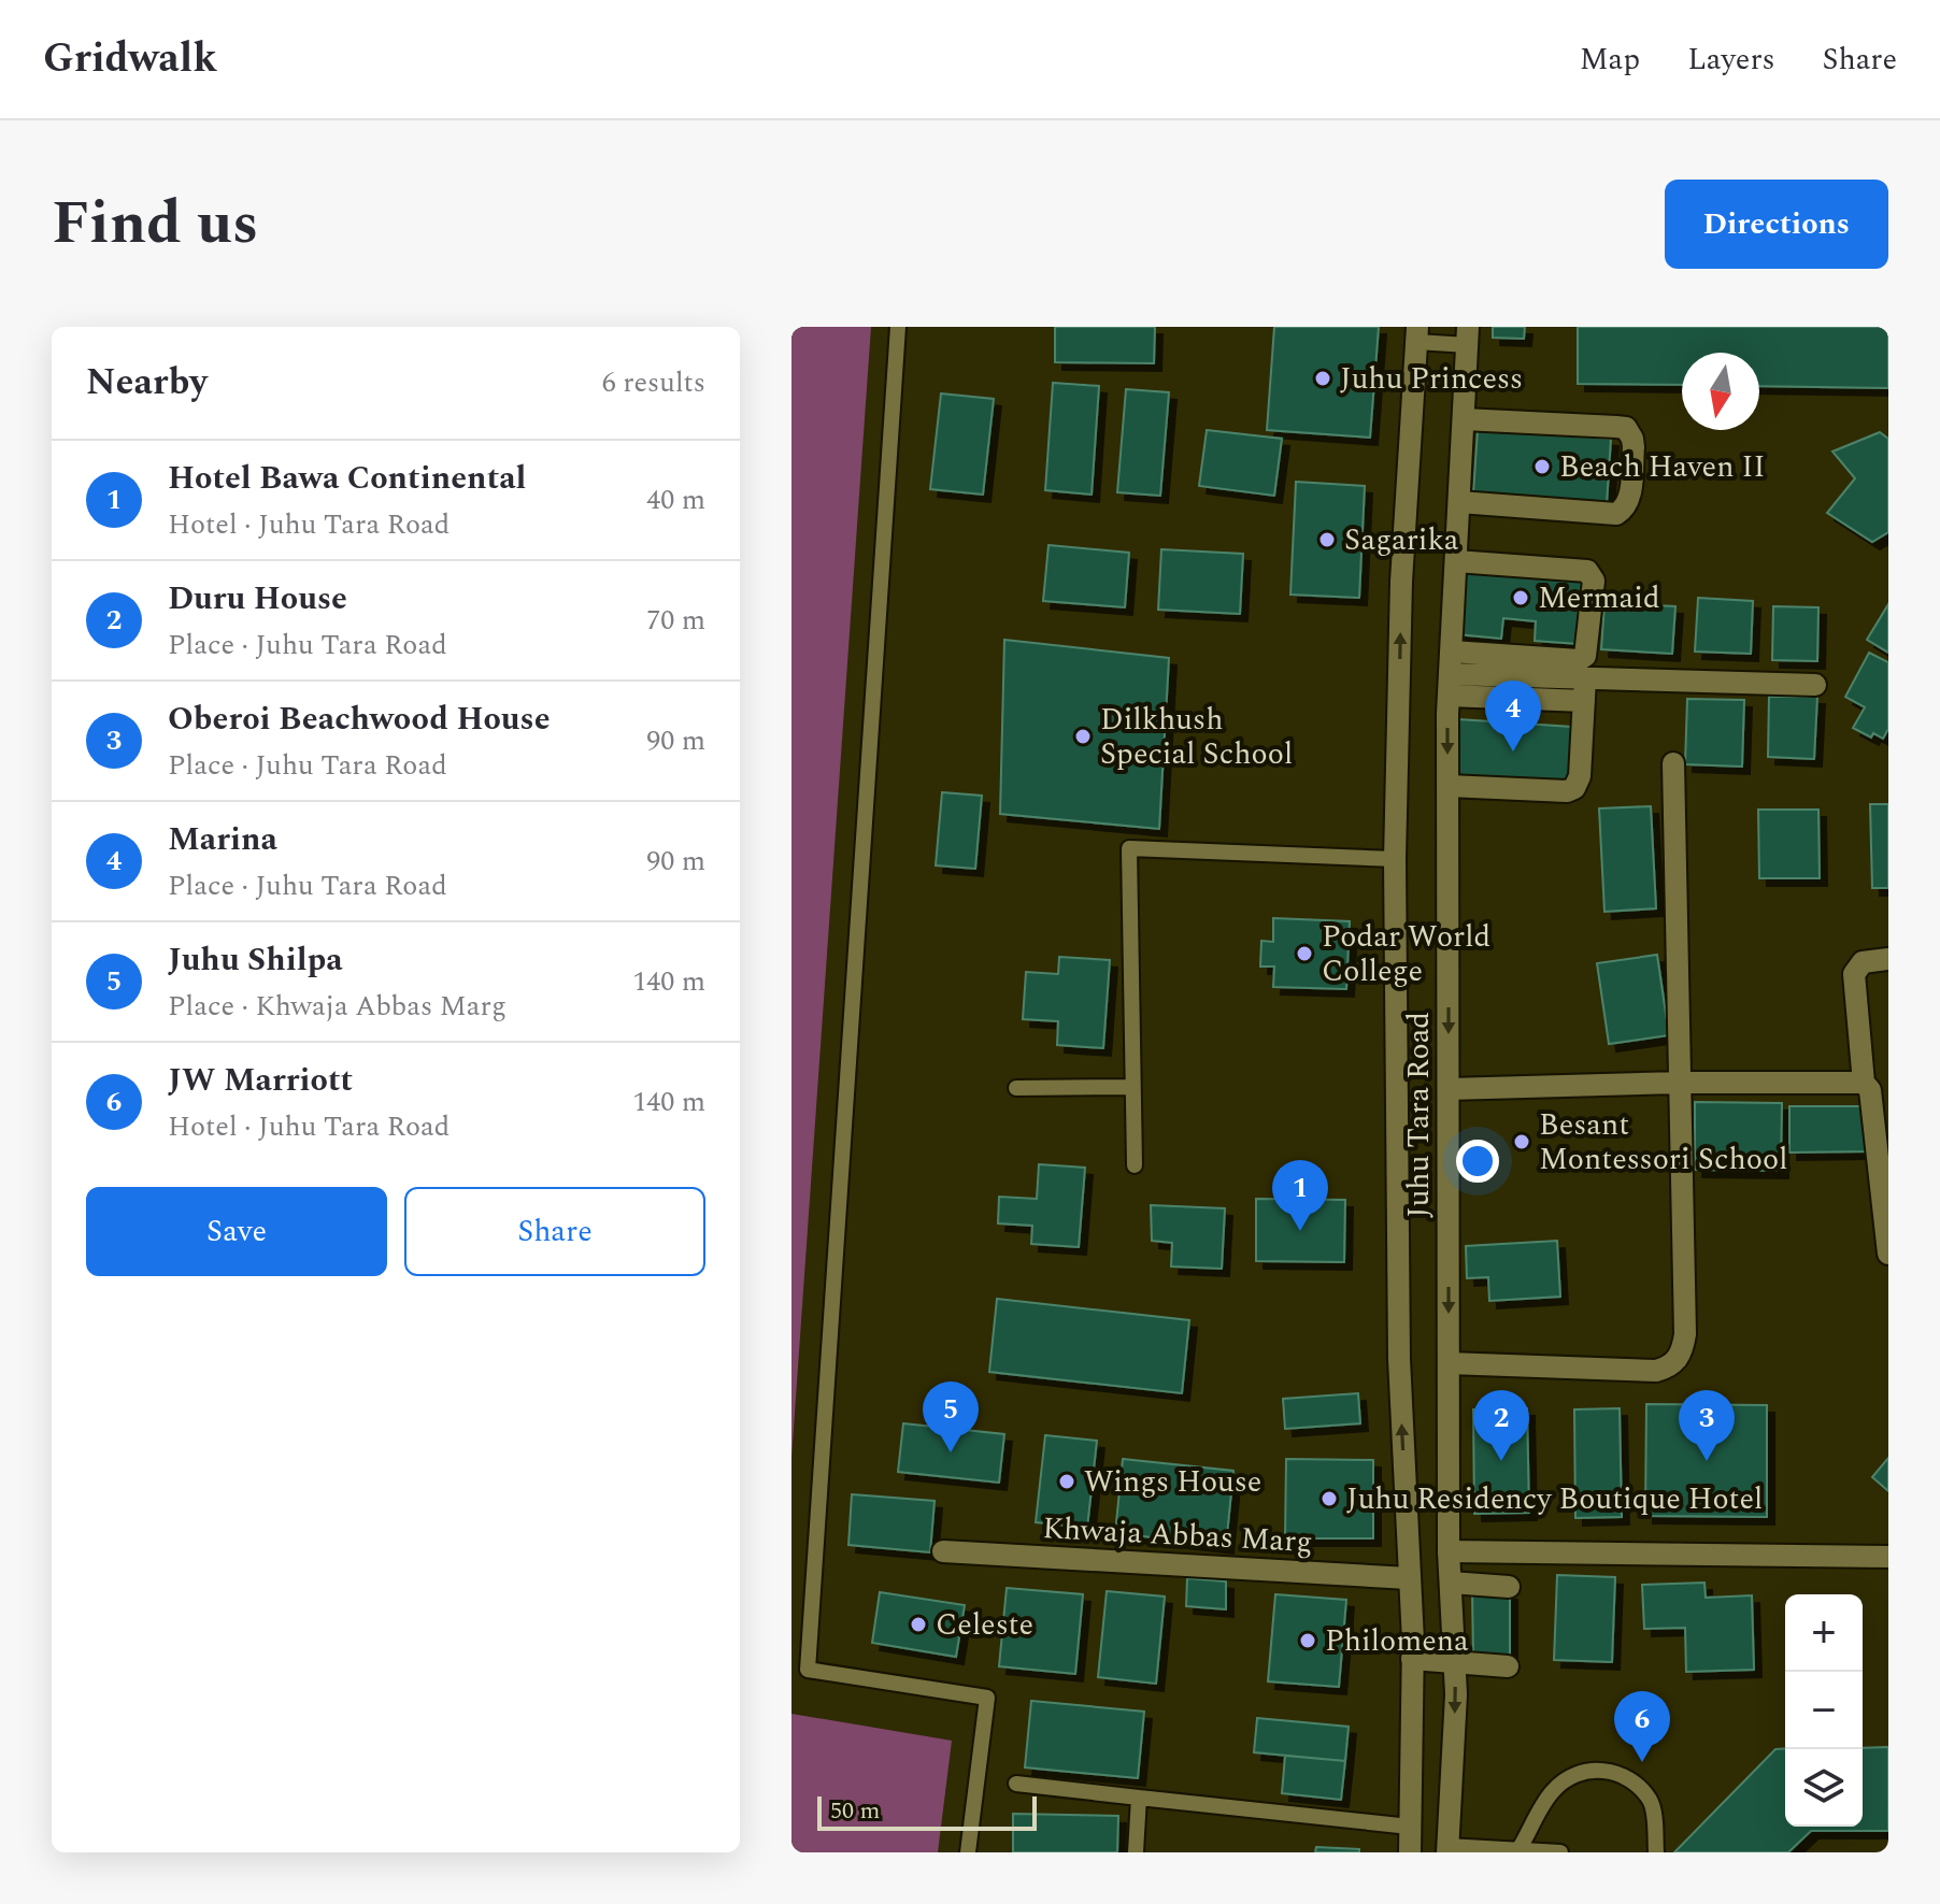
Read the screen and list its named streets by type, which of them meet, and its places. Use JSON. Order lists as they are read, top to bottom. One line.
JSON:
{"streets":{"street":["Juhu Tara Road","Khwaja Abbas Marg"]},"crossings":[["Juhu Tara Road","Khwaja Abbas Marg"]],"places":["Juhu Princess","Beach Haven II","Sagarika","Mermaid","Dilkhush Special School","Podar World College","Besant Montessori School","Wings House","Juhu Residency Boutique Hotel","Celeste","Philomena"],"scale_bar":"50 m","north":"bottom","page":{"header":"Gridwalk","nav":["Map","Layers","Share"],"title":"Find us","buttons":["Directions",["Save","Share"]],"heading":["Nearby","6 results"],"list":[{"mark":"1","name":"Hotel Bawa Continental","note":"Hotel · Juhu Tara Road","value":"40 m"},{"mark":"2","name":"Duru House","note":"Place · Juhu Tara Road","value":"70 m"},{"mark":"3","name":"Oberoi Beachwood House","note":"Place · Juhu Tara Road","value":"90 m"},{"mark":"4","name":"Marina","note":"Place · Juhu Tara Road","value":"90 m"},{"mark":"5","name":"Juhu Shilpa","note":"Place · Khwaja Abbas Marg","value":"140 m"},{"mark":"6","name":"JW Marriott","note":"Hotel · Juhu Tara Road","value":"140 m"}],"pins":["4","1","5","2","3","6"],"map_buttons":["+","−"],"scale":"50 m"}}
